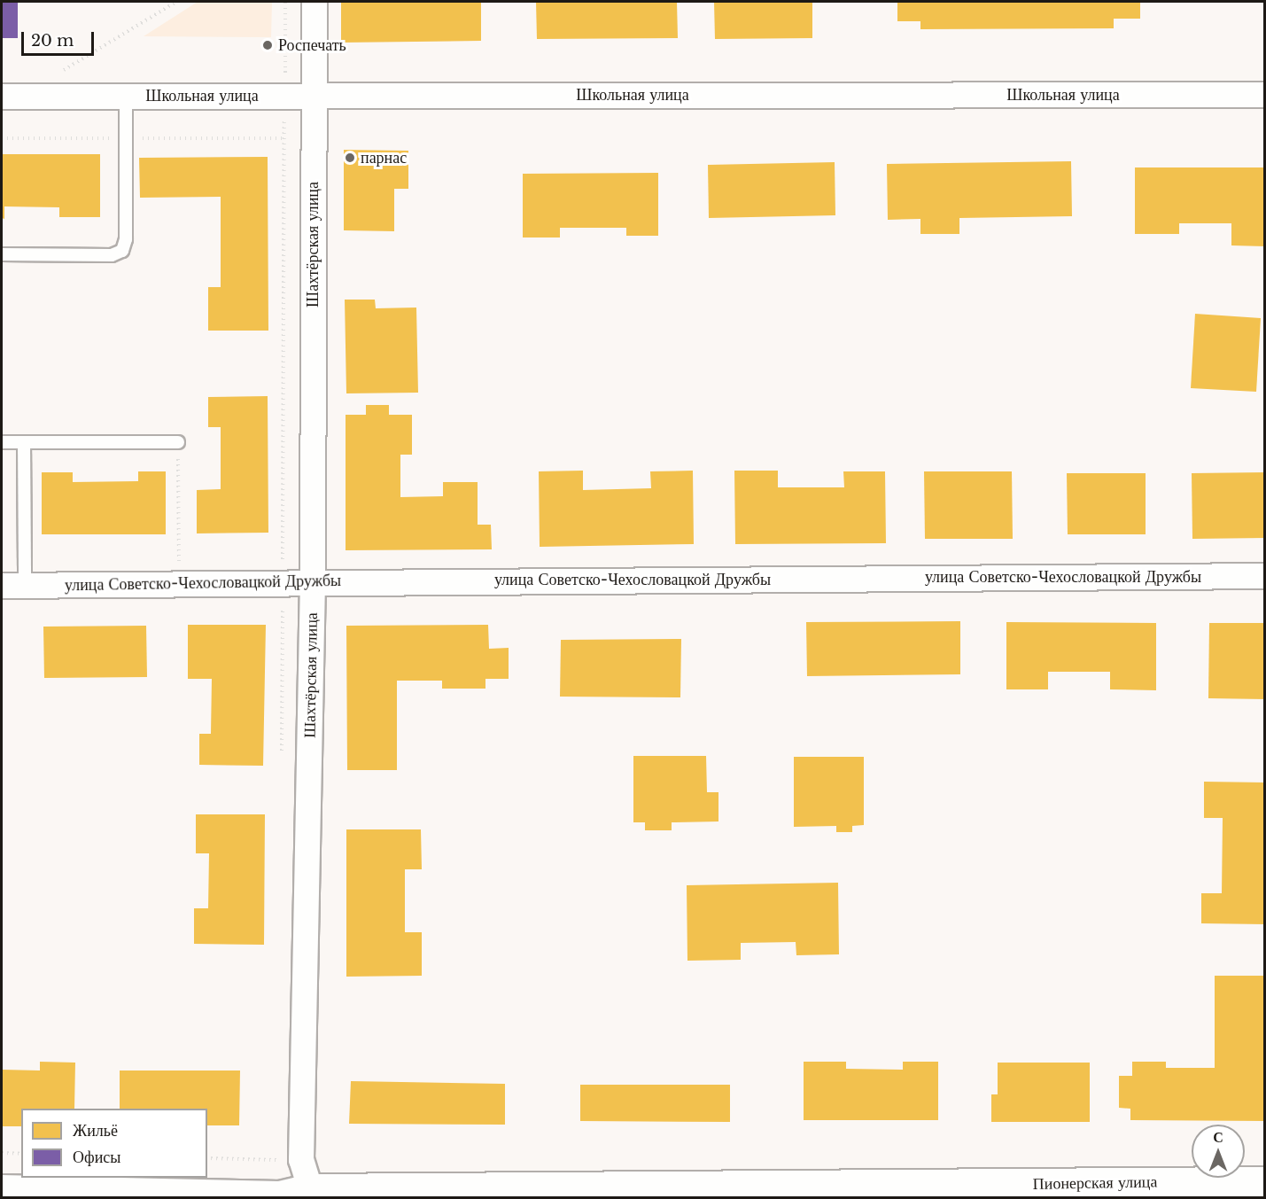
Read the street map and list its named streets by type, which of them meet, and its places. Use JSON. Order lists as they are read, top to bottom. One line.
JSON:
{"streets":{"street":["Школьная улица","Шахтёрская улица","улица Советско-Чехословацкой Дружбы","Пионерская улица"]},"crossings":[["Школьная улица","Шахтёрская улица"],["Шахтёрская улица","улица Советско-Чехословацкой Дружбы"],["Шахтёрская улица","Пионерская улица"]],"places":["Роспечать","парнас"],"legend":["Жильё","Офисы"],"scale_bar":"20 m","north":"top"}
